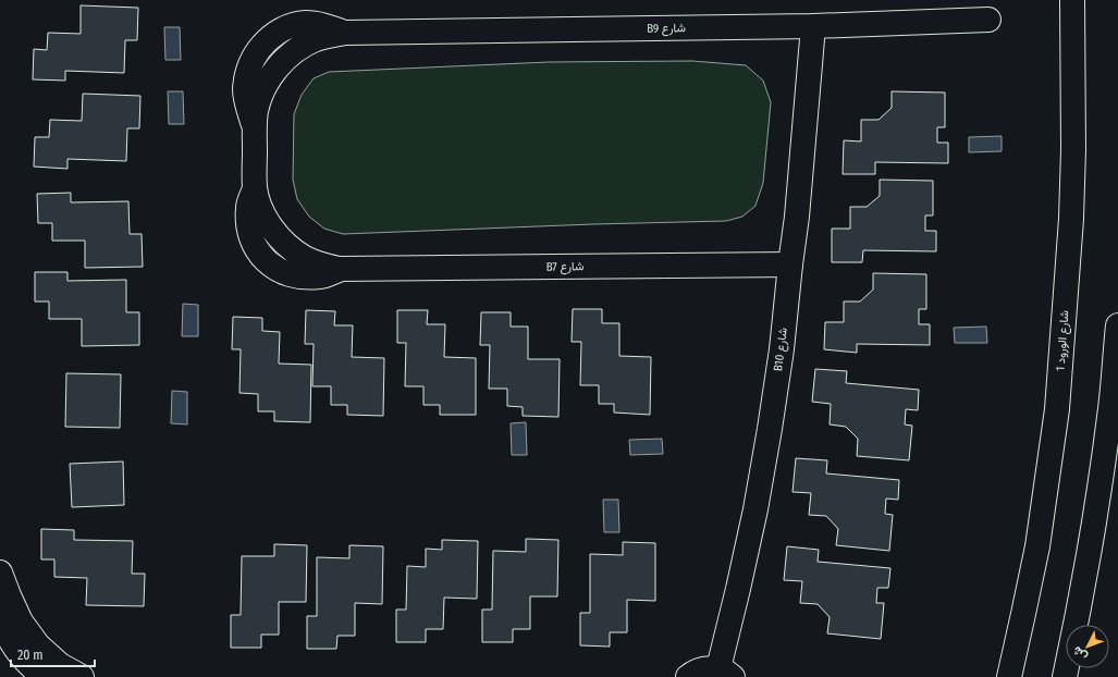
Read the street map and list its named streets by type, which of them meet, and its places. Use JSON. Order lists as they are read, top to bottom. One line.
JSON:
{"streets":{"street":["B9 شارع","B7 شارع","شارع الورود 1","B10 شارع"]},"crossings":[["B9 شارع","B7 شارع"],["B9 شارع","B10 شارع"],["B7 شارع","B10 شارع"]],"scale_bar":"20 m","north":"bottom left"}
